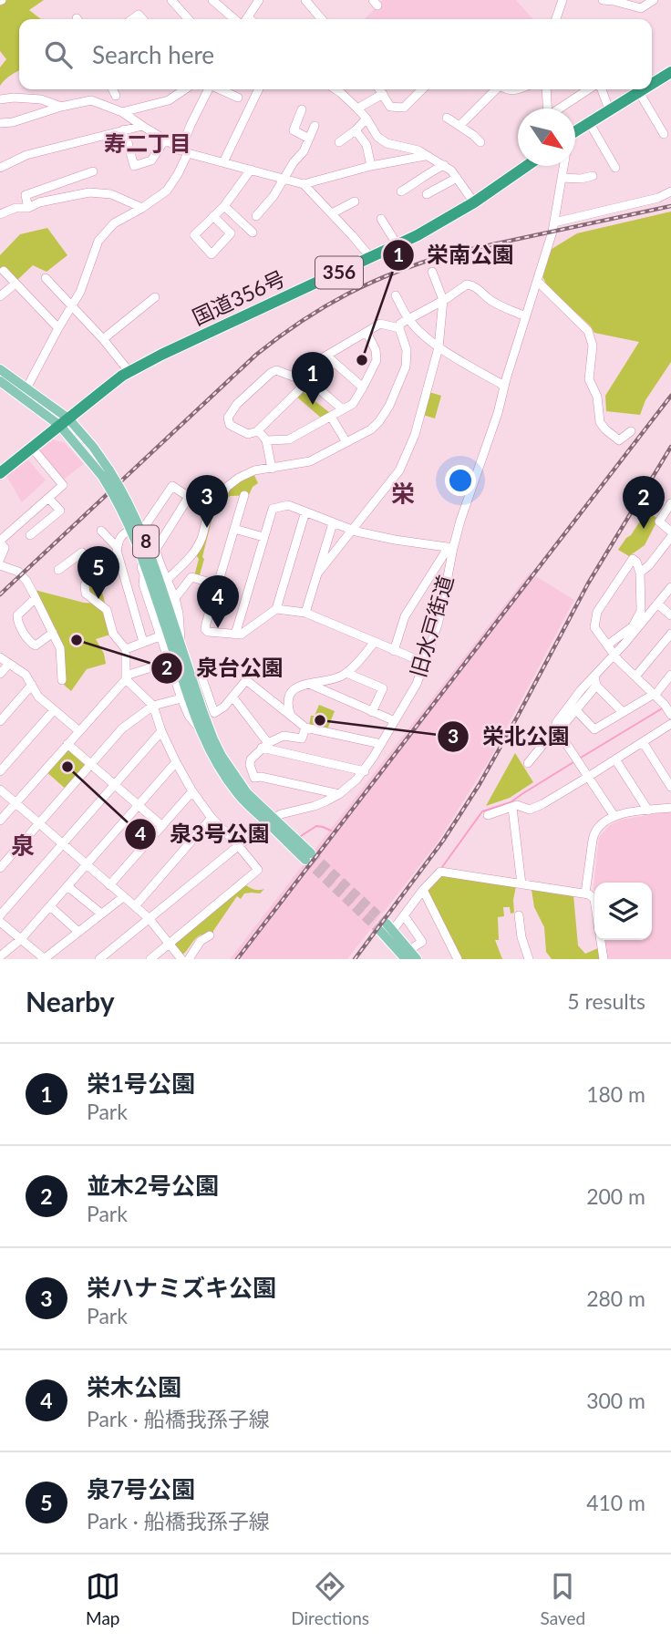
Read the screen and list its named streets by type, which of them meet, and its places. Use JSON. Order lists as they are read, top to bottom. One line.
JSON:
{"streets":{"highway":["356","国道356号"],"main road":["8"],"street":["旧水戸街道"]},"crossings":[["国道356号","8"],["8","旧水戸街道"]],"districts":["寿二丁目","栄","泉"],"places":["栄南公園","泉台公園","栄北公園","泉3号公園"],"north":"bottom right","page":{"search":"Search here","pins":["1","3","2","5","4"],"heading":["Nearby","5 results"],"list":[{"mark":"1","name":"栄1号公園","note":"Park","value":"180 m"},{"mark":"2","name":"並木2号公園","note":"Park","value":"200 m"},{"mark":"3","name":"栄ハナミズキ公園","note":"Park","value":"280 m"},{"mark":"4","name":"栄木公園","note":"Park · 船橋我孫子線","value":"300 m"},{"mark":"5","name":"泉7号公園","note":"Park · 船橋我孫子線","value":"410 m"}],"nav":["Map","Directions","Saved"]}}
